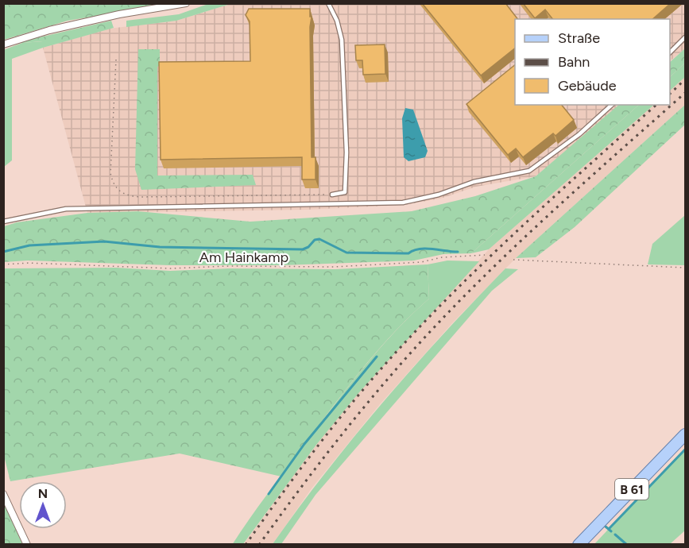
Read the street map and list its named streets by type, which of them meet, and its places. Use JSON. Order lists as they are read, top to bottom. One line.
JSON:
{"streets":{"main road":["B 61"],"path":["Am Hainkamp"]},"legend":["Straße","Bahn","Gebäude"],"north":"top"}
